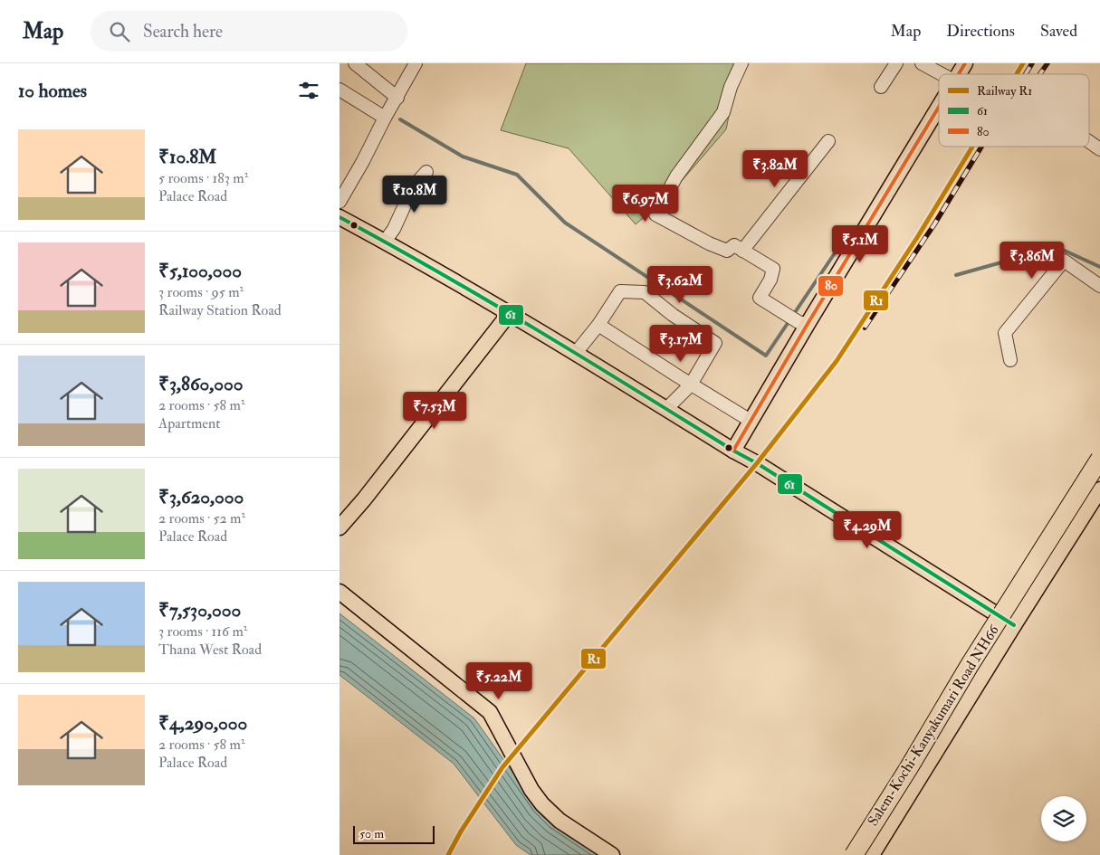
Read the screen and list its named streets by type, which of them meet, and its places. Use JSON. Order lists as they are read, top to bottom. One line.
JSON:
{"streets":{"highway":["Salem-Kochi-Kanyakumari Road NH66"]},"lines":["rail line R1","transit line 80","transit line 61"],"legend":["Railway R1","61","80"],"scale_bar":"50 m","page":{"header":"Map","search":"Search here","nav":["Map","Directions","Saved"],"heading":"10 homes","list":[{"name":"₹10.8M","note":"5 rooms · 183 m² · Palace Road"},{"name":"₹5,100,000","note":"3 rooms · 95 m² · Railway Station Road"},{"name":"₹3,860,000","note":"2 rooms · 58 m² · Apartment"},{"name":"₹3,620,000","note":"2 rooms · 52 m² · Palace Road"},{"name":"₹7,530,000","note":"3 rooms · 116 m² · Thana West Road"},{"name":"₹4,290,000","note":"2 rooms · 58 m² · Palace Road"}],"price":["₹3.82M","₹10.8M","₹6.97M","₹5.1M","₹3.86M","₹3.62M","₹3.17M","₹7.53M","₹4.29M","₹5.22M"],"scale":"50 m"}}
